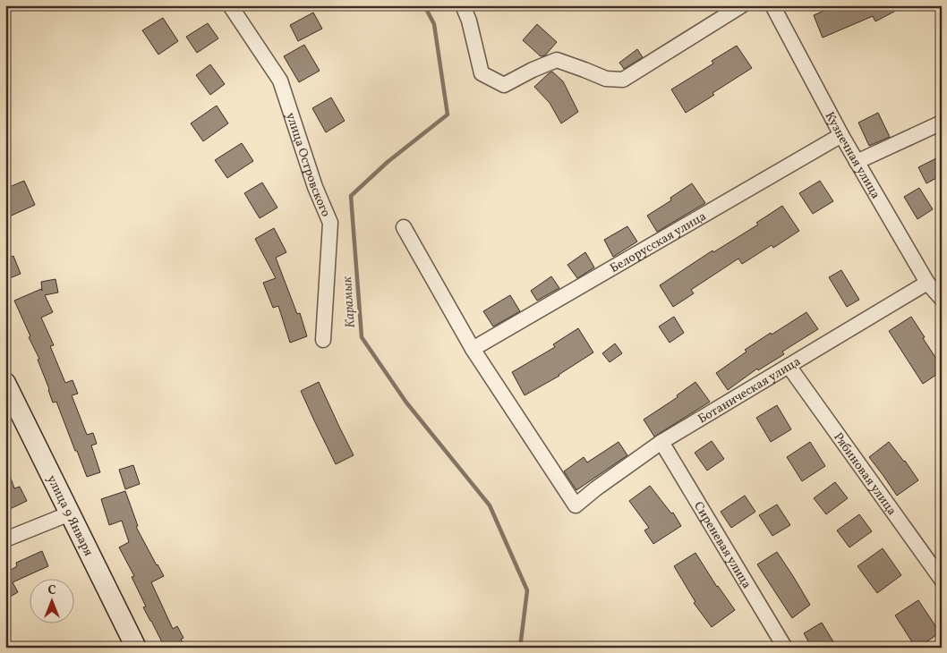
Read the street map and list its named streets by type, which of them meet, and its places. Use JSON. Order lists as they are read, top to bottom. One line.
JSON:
{"streets":{"main road":["улица 9 Января"],"street":["Кузнечная улица","улица Островского","Белорусская улица","Ботаническая улица","Рябиновая улица","Сиреневая улица"]},"crossings":[["Кузнечная улица","Белорусская улица"],["Кузнечная улица","Ботаническая улица"],["Белорусская улица","Ботаническая улица"],["Ботаническая улица","Рябиновая улица"],["Ботаническая улица","Сиреневая улица"]],"water":["Карамык"],"north":"top"}
